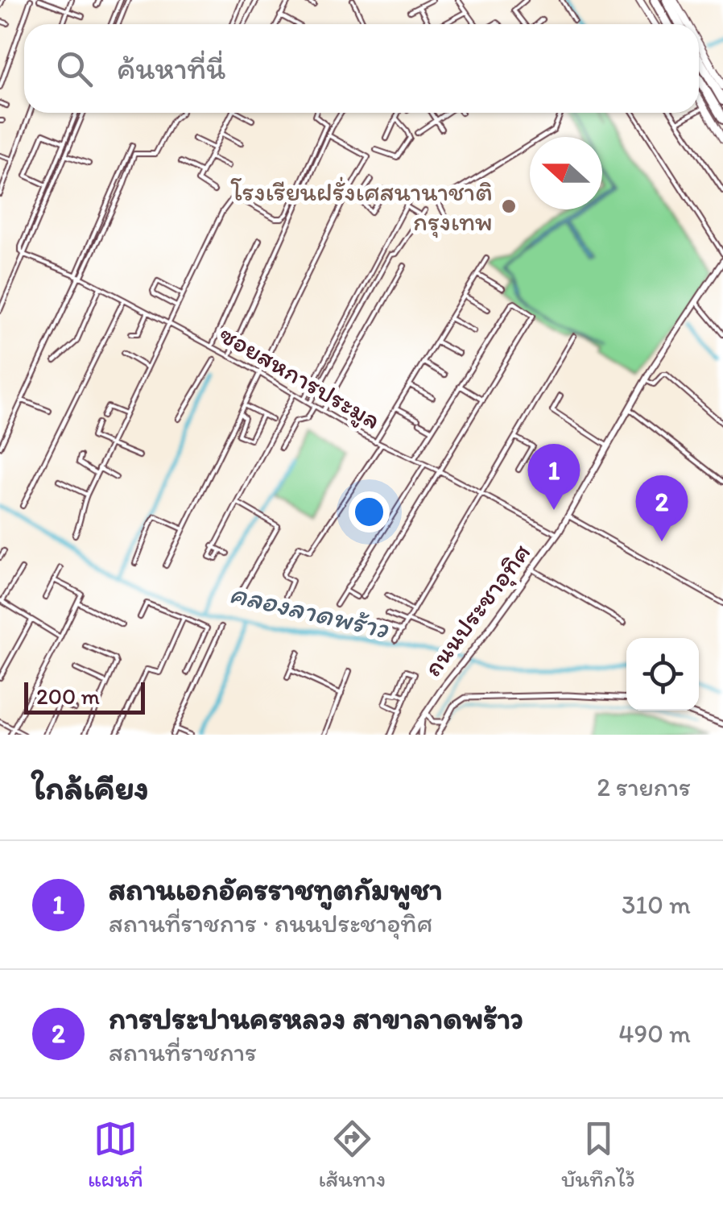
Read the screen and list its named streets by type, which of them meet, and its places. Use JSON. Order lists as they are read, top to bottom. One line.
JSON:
{"streets":{"main road":["ถนนประชาอุทิศ"],"street":["ซอยสหการประมูล"]},"crossings":[["ซอยสหการประมูล","ถนนประชาอุทิศ"]],"water":["คลองลาดพร้าว"],"places":["โรงเรียนฝรั่งเศสนานาชาติ กรุงเทพ"],"scale_bar":"200 m","north":"left","page":{"search":"ค้นหาที่นี่","pins":["1","2"],"scale":"200 m","heading":["ใกล้เคียง","2 รายการ"],"list":[{"mark":"1","name":"สถานเอกอัครราชทูตกัมพูชา","note":"สถานที่ราชการ · ถนนประชาอุทิศ","value":"310 m"},{"mark":"2","name":"การประปานครหลวง สาขาลาดพร้าว","note":"สถานที่ราชการ","value":"490 m"}],"nav":["แผนที่","เส้นทาง","บันทึกไว้"]}}
